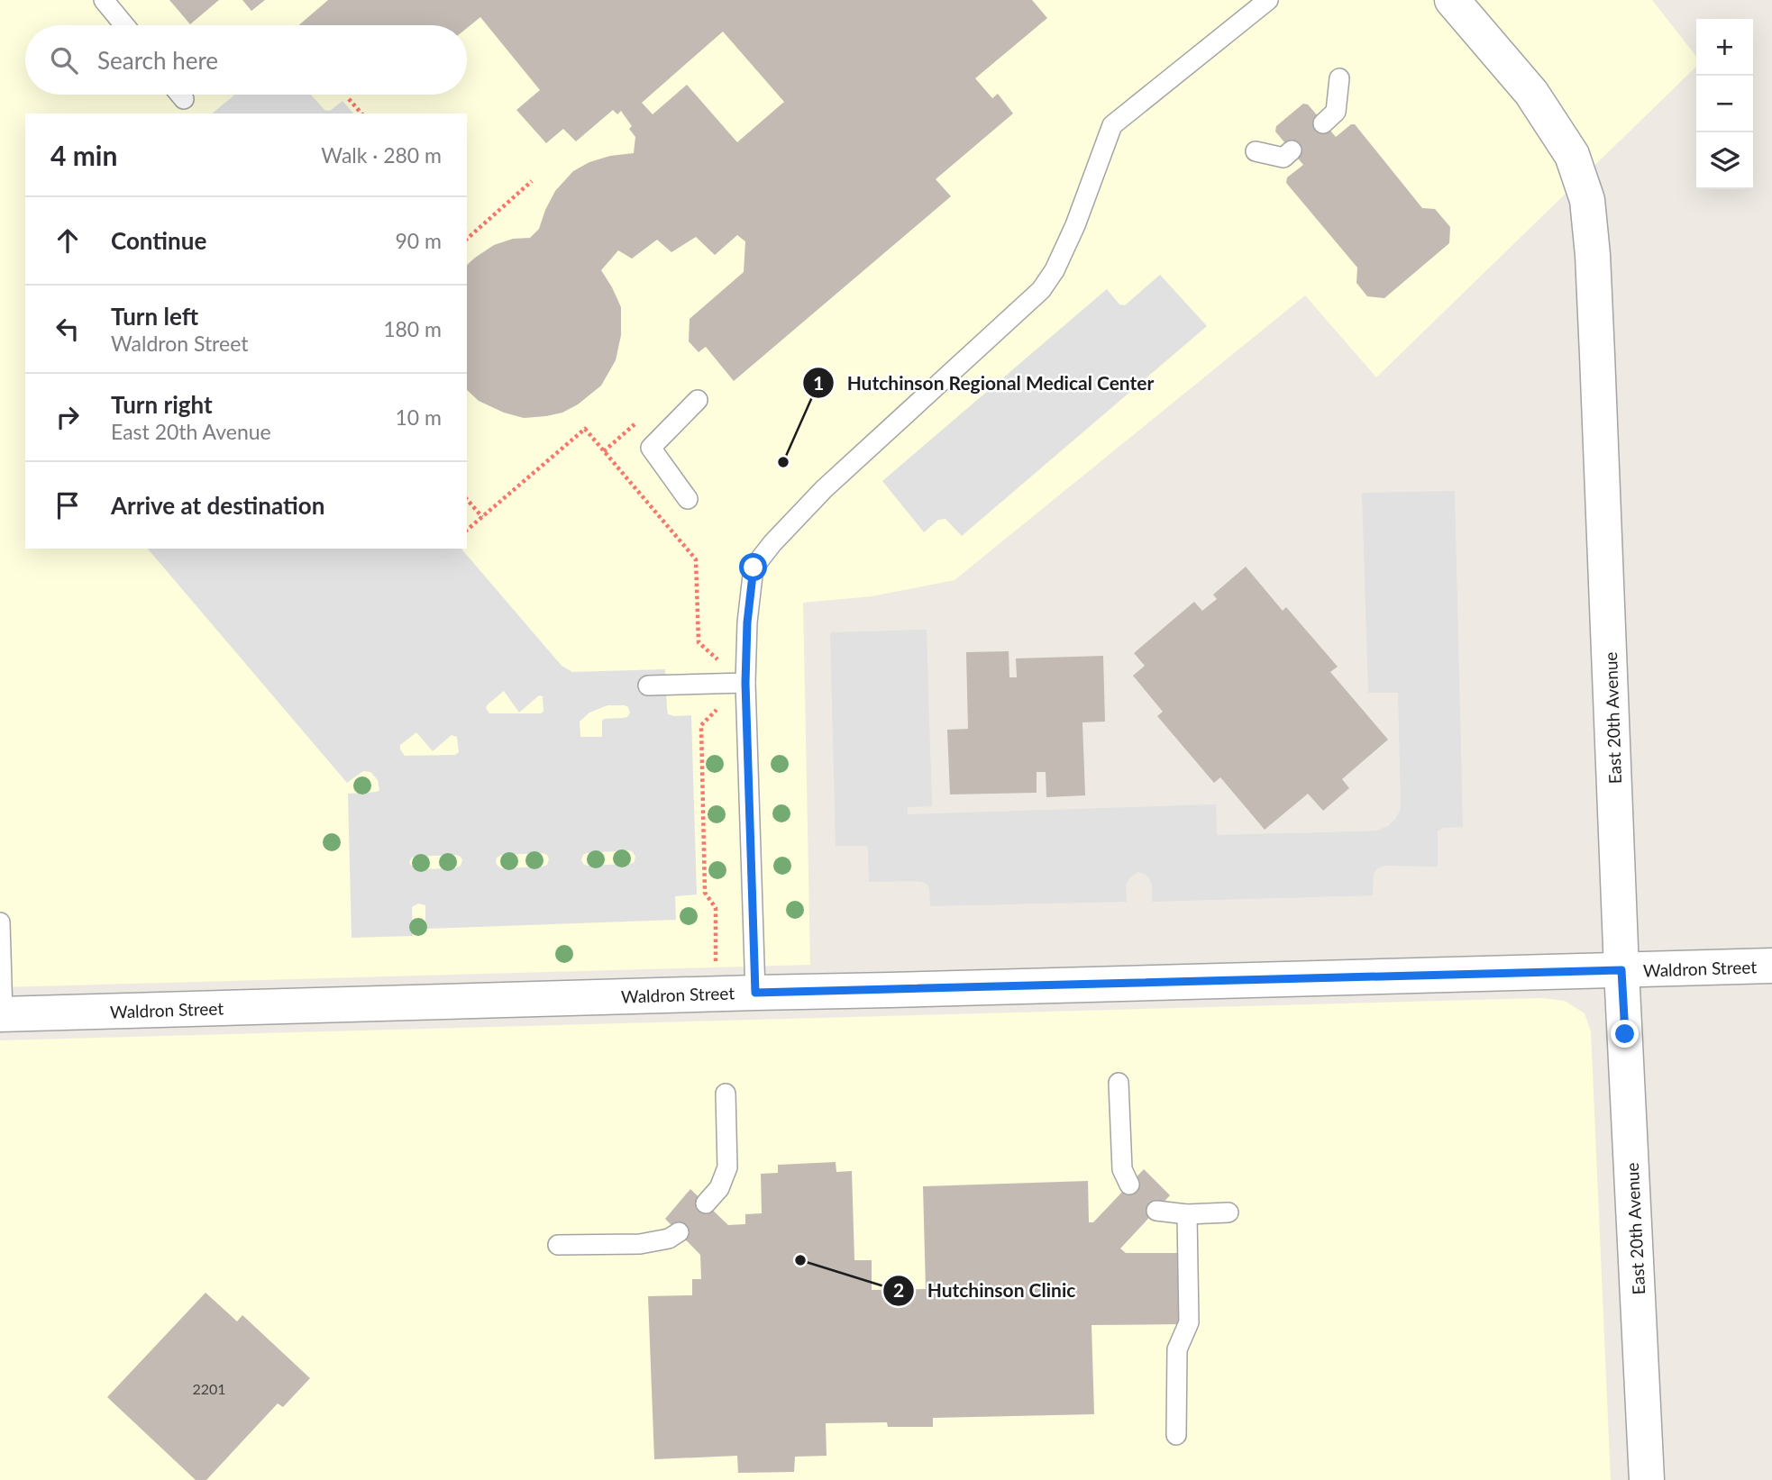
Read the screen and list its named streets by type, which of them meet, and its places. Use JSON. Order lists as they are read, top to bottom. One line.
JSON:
{"streets":{"street":["East 20th Avenue","Waldron Street"]},"crossings":[["East 20th Avenue","Waldron Street"]],"places":["Hutchinson Regional Medical Center","Hutchinson Clinic"],"house_numbers":["2201"],"page":{"map_buttons":["+","−"],"search":"Search here","heading":["4 min","Walk · 280 m"],"list":[["Continue","90 m"],["Turn left","Waldron Street","180 m"],["Turn right","East 20th Avenue","10 m"],"Arrive at destination"]}}
